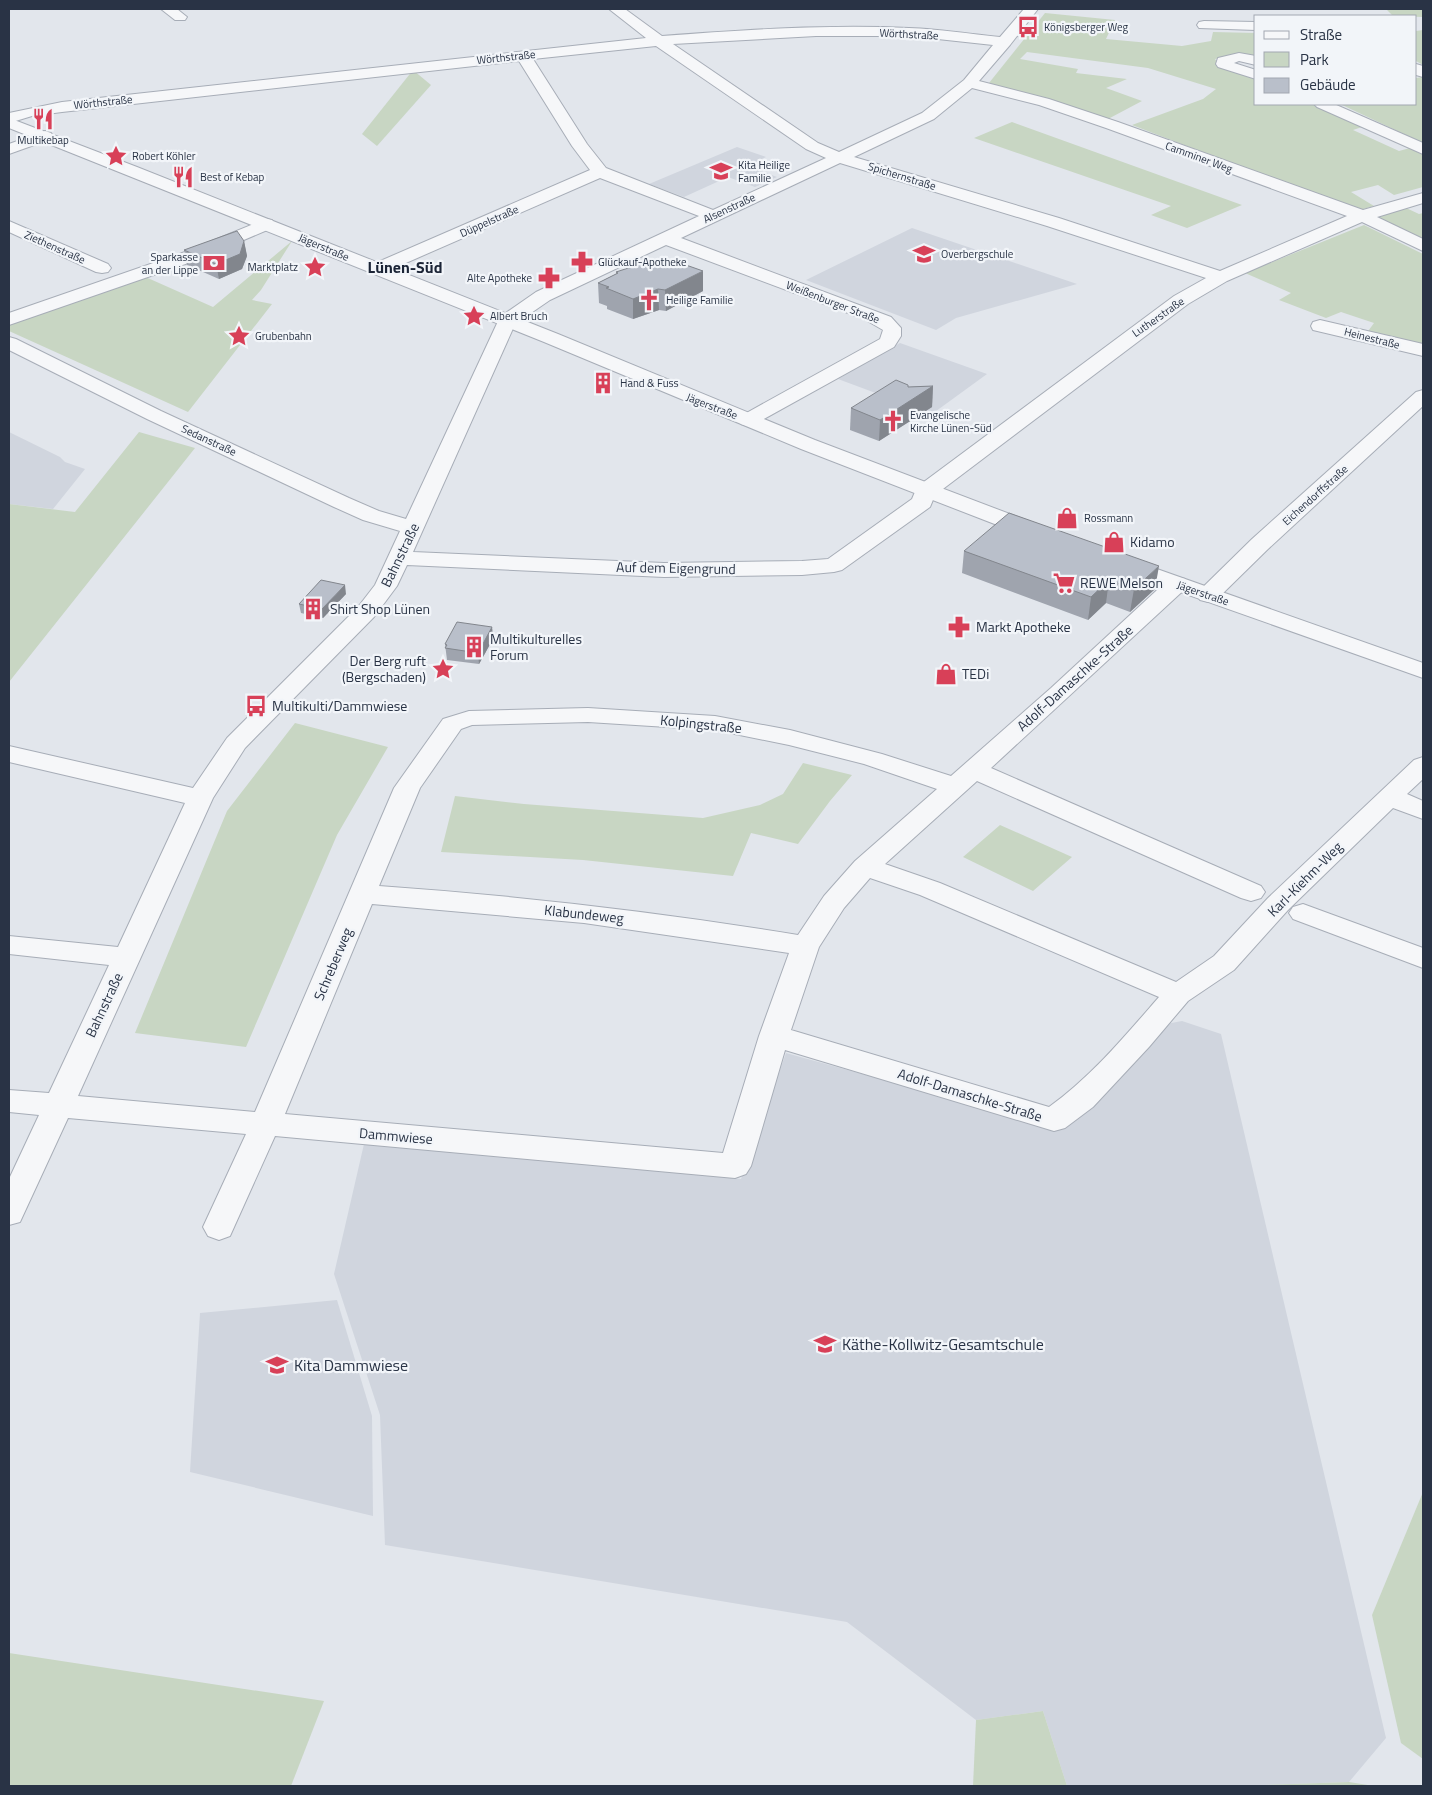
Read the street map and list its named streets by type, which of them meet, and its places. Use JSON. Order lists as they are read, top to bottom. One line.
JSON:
{"streets":{"street":["Wörthstraße","Camminer Weg","Spichernstraße","Alsenstraße","Düppelstraße","Ziethenstraße","Jägerstraße","Weißenburger Straße","Lutherstraße","Heinestraße","Sedanstraße","Eichendorffstraße","Bahnstraße","Auf dem Eigengrund","Adolf-Damaschke-Straße","Kolpingstraße","Karl-Kiehm-Weg","Klabundeweg","Schreberweg","Dammwiese"]},"crossings":[["Wörthstraße","Spichernstraße"],["Wörthstraße","Alsenstraße"],["Camminer Weg","Alsenstraße"],["Camminer Weg","Lutherstraße"],["Spichernstraße","Alsenstraße"],["Spichernstraße","Lutherstraße"],["Alsenstraße","Jägerstraße"],["Alsenstraße","Weißenburger Straße"],["Alsenstraße","Bahnstraße"],["Düppelstraße","Jägerstraße"],["Jägerstraße","Weißenburger Straße"],["Jägerstraße","Lutherstraße"],["Jägerstraße","Eichendorffstraße"],["Jägerstraße","Bahnstraße"],["Jägerstraße","Auf dem Eigengrund"],["Jägerstraße","Adolf-Damaschke-Straße"],["Lutherstraße","Auf dem Eigengrund"],["Sedanstraße","Bahnstraße"],["Bahnstraße","Auf dem Eigengrund"],["Bahnstraße","Dammwiese"],["Adolf-Damaschke-Straße","Kolpingstraße"],["Adolf-Damaschke-Straße","Karl-Kiehm-Weg"],["Adolf-Damaschke-Straße","Klabundeweg"],["Adolf-Damaschke-Straße","Dammwiese"],["Kolpingstraße","Schreberweg"],["Klabundeweg","Schreberweg"],["Schreberweg","Dammwiese"]],"districts":["Lünen-Süd"],"places":{"bus stop":["Königsberger Weg","Multikulti/Dammwiese"],"restaurant":["Multikebap","Best of Kebap"],"place":["Robert Köhler","Marktplatz","Albert Bruch","Grubenbahn","Der Berg ruft (Bergschaden)"],"school or university":["Kita Heilige Familie","Overbergschule","Käthe-Kollwitz-Gesamtschule","Kita Dammwiese"],"pharmacy":["Glückauf-Apotheke","Alte Apotheke","Markt Apotheke"],"bank":["Sparkasse an der Lippe"],"church":["Heilige Familie","Evangelische Kirche Lünen-Süd"],"building":["Hand & Fuss","Shirt Shop Lünen","Multikulturelles Forum"],"shop":["Rossmann","Kidamo","TEDi"],"supermarket":["REWE Melson"]},"legend":["Straße","Park","Gebäude"]}
